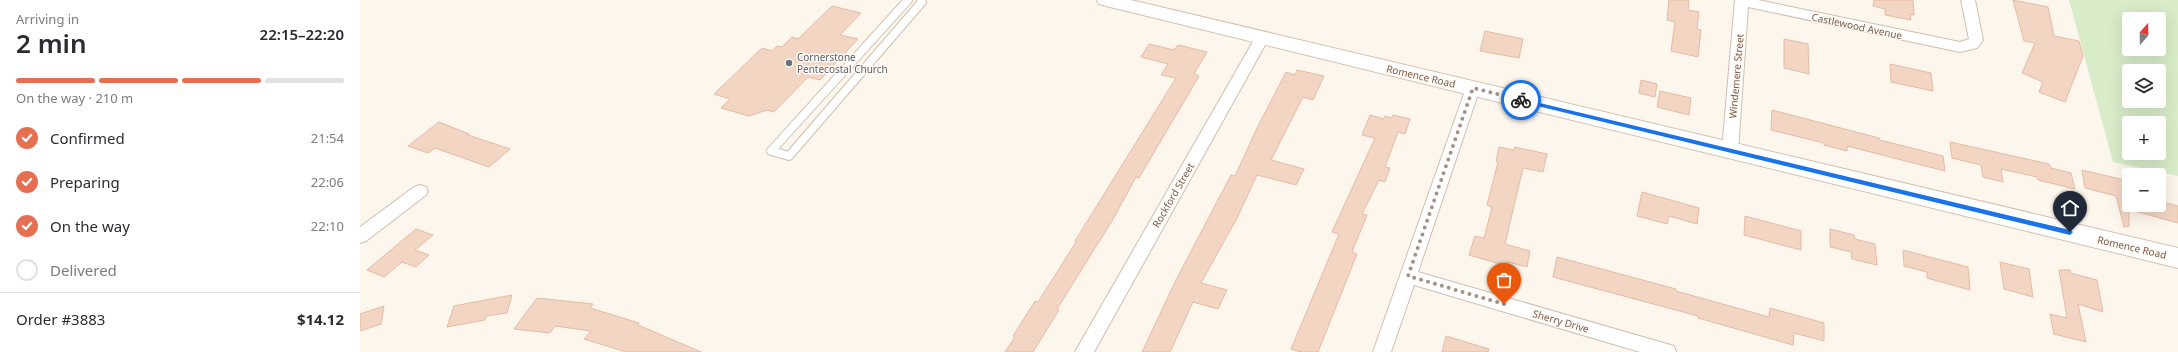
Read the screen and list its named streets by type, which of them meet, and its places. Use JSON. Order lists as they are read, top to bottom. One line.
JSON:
{"streets":{"street":["Castlewood Avenue","Romence Road","Windemere Street","Rockford Street","Sherry Drive"]},"crossings":[["Castlewood Avenue","Windemere Street"],["Romence Road","Windemere Street"],["Romence Road","Rockford Street"]],"places":["Cornerstone Pentecostal Church"],"north":"top","page":{"heading":["2 min","Arriving in","22:15–22:20"],"panel":["Order #3883","$14.12"],"map_buttons":["+","−"],"bar":"On the way · 210 m","list":[["Confirmed","21:54"],["Preparing","22:06"],["On the way","22:10"],"Delivered"]}}
